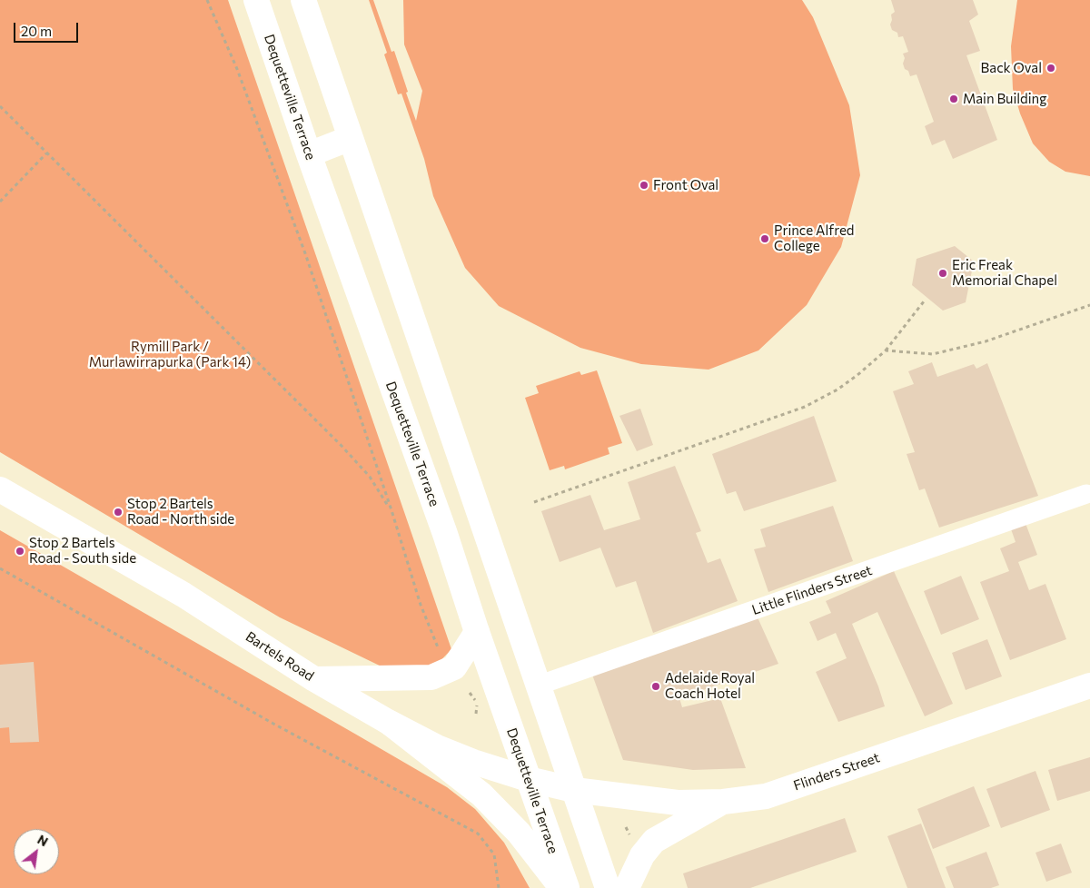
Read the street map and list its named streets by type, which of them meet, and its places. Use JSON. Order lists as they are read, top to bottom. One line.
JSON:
{"streets":{"main road":["Dequetteville Terrace","Bartels Road","Flinders Street"],"street":["Little Flinders Street"]},"crossings":[["Dequetteville Terrace","Bartels Road"],["Bartels Road","Flinders Street"]],"parks":["Rymill Park / Murlawirrapurka (Park 14)"],"places":["Back Oval","Main Building","Front Oval","Prince Alfred College","Eric Freak Memorial Chapel","Stop 2 Bartels Road - North side","Stop 2 Bartels Road - South side","Adelaide Royal Coach Hotel"],"scale_bar":"20 m","north":"top right"}
